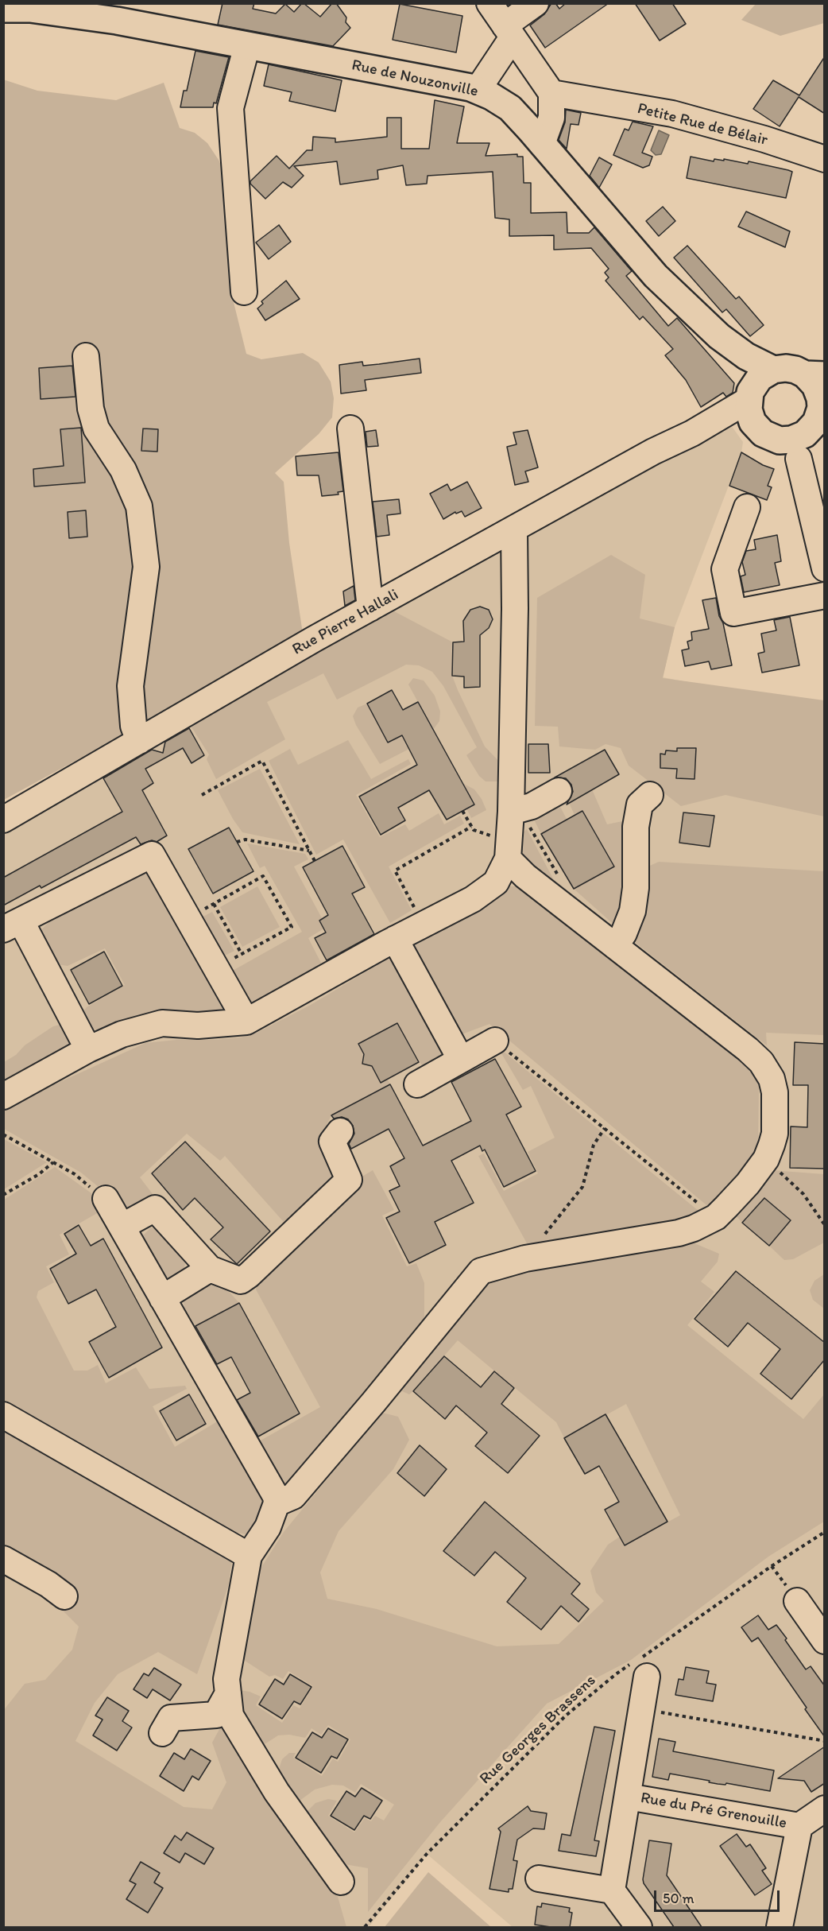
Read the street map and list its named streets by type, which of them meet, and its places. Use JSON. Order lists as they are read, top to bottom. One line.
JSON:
{"streets":{"main road":["Rue de Nouzonville"],"street":["Petite Rue de Bélair","Rue Pierre Hallali","Rue du Pré Grenouille"],"path":["Rue Georges Brassens"]},"crossings":[["Rue de Nouzonville","Rue Pierre Hallali"],["Rue Georges Brassens","Rue du Pré Grenouille"]],"scale_bar":"50 m"}
